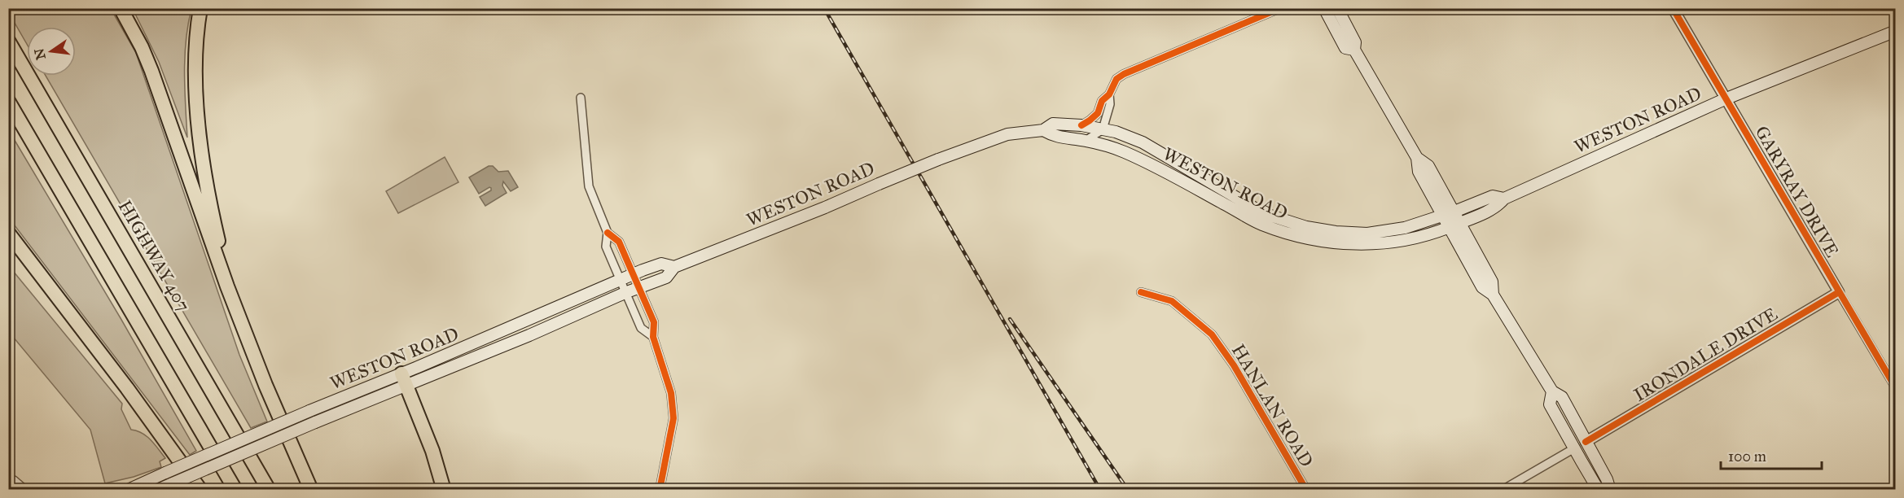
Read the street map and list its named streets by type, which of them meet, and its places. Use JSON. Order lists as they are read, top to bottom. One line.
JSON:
{"streets":{"highway":["HIGHWAY 407"],"main road":["WESTON ROAD"],"street":["GARYRAY DRIVE","IRONDALE DRIVE","HANLAN ROAD"]},"crossings":[["WESTON ROAD","GARYRAY DRIVE"],["GARYRAY DRIVE","IRONDALE DRIVE"]],"scale_bar":"100 m","north":"left"}
